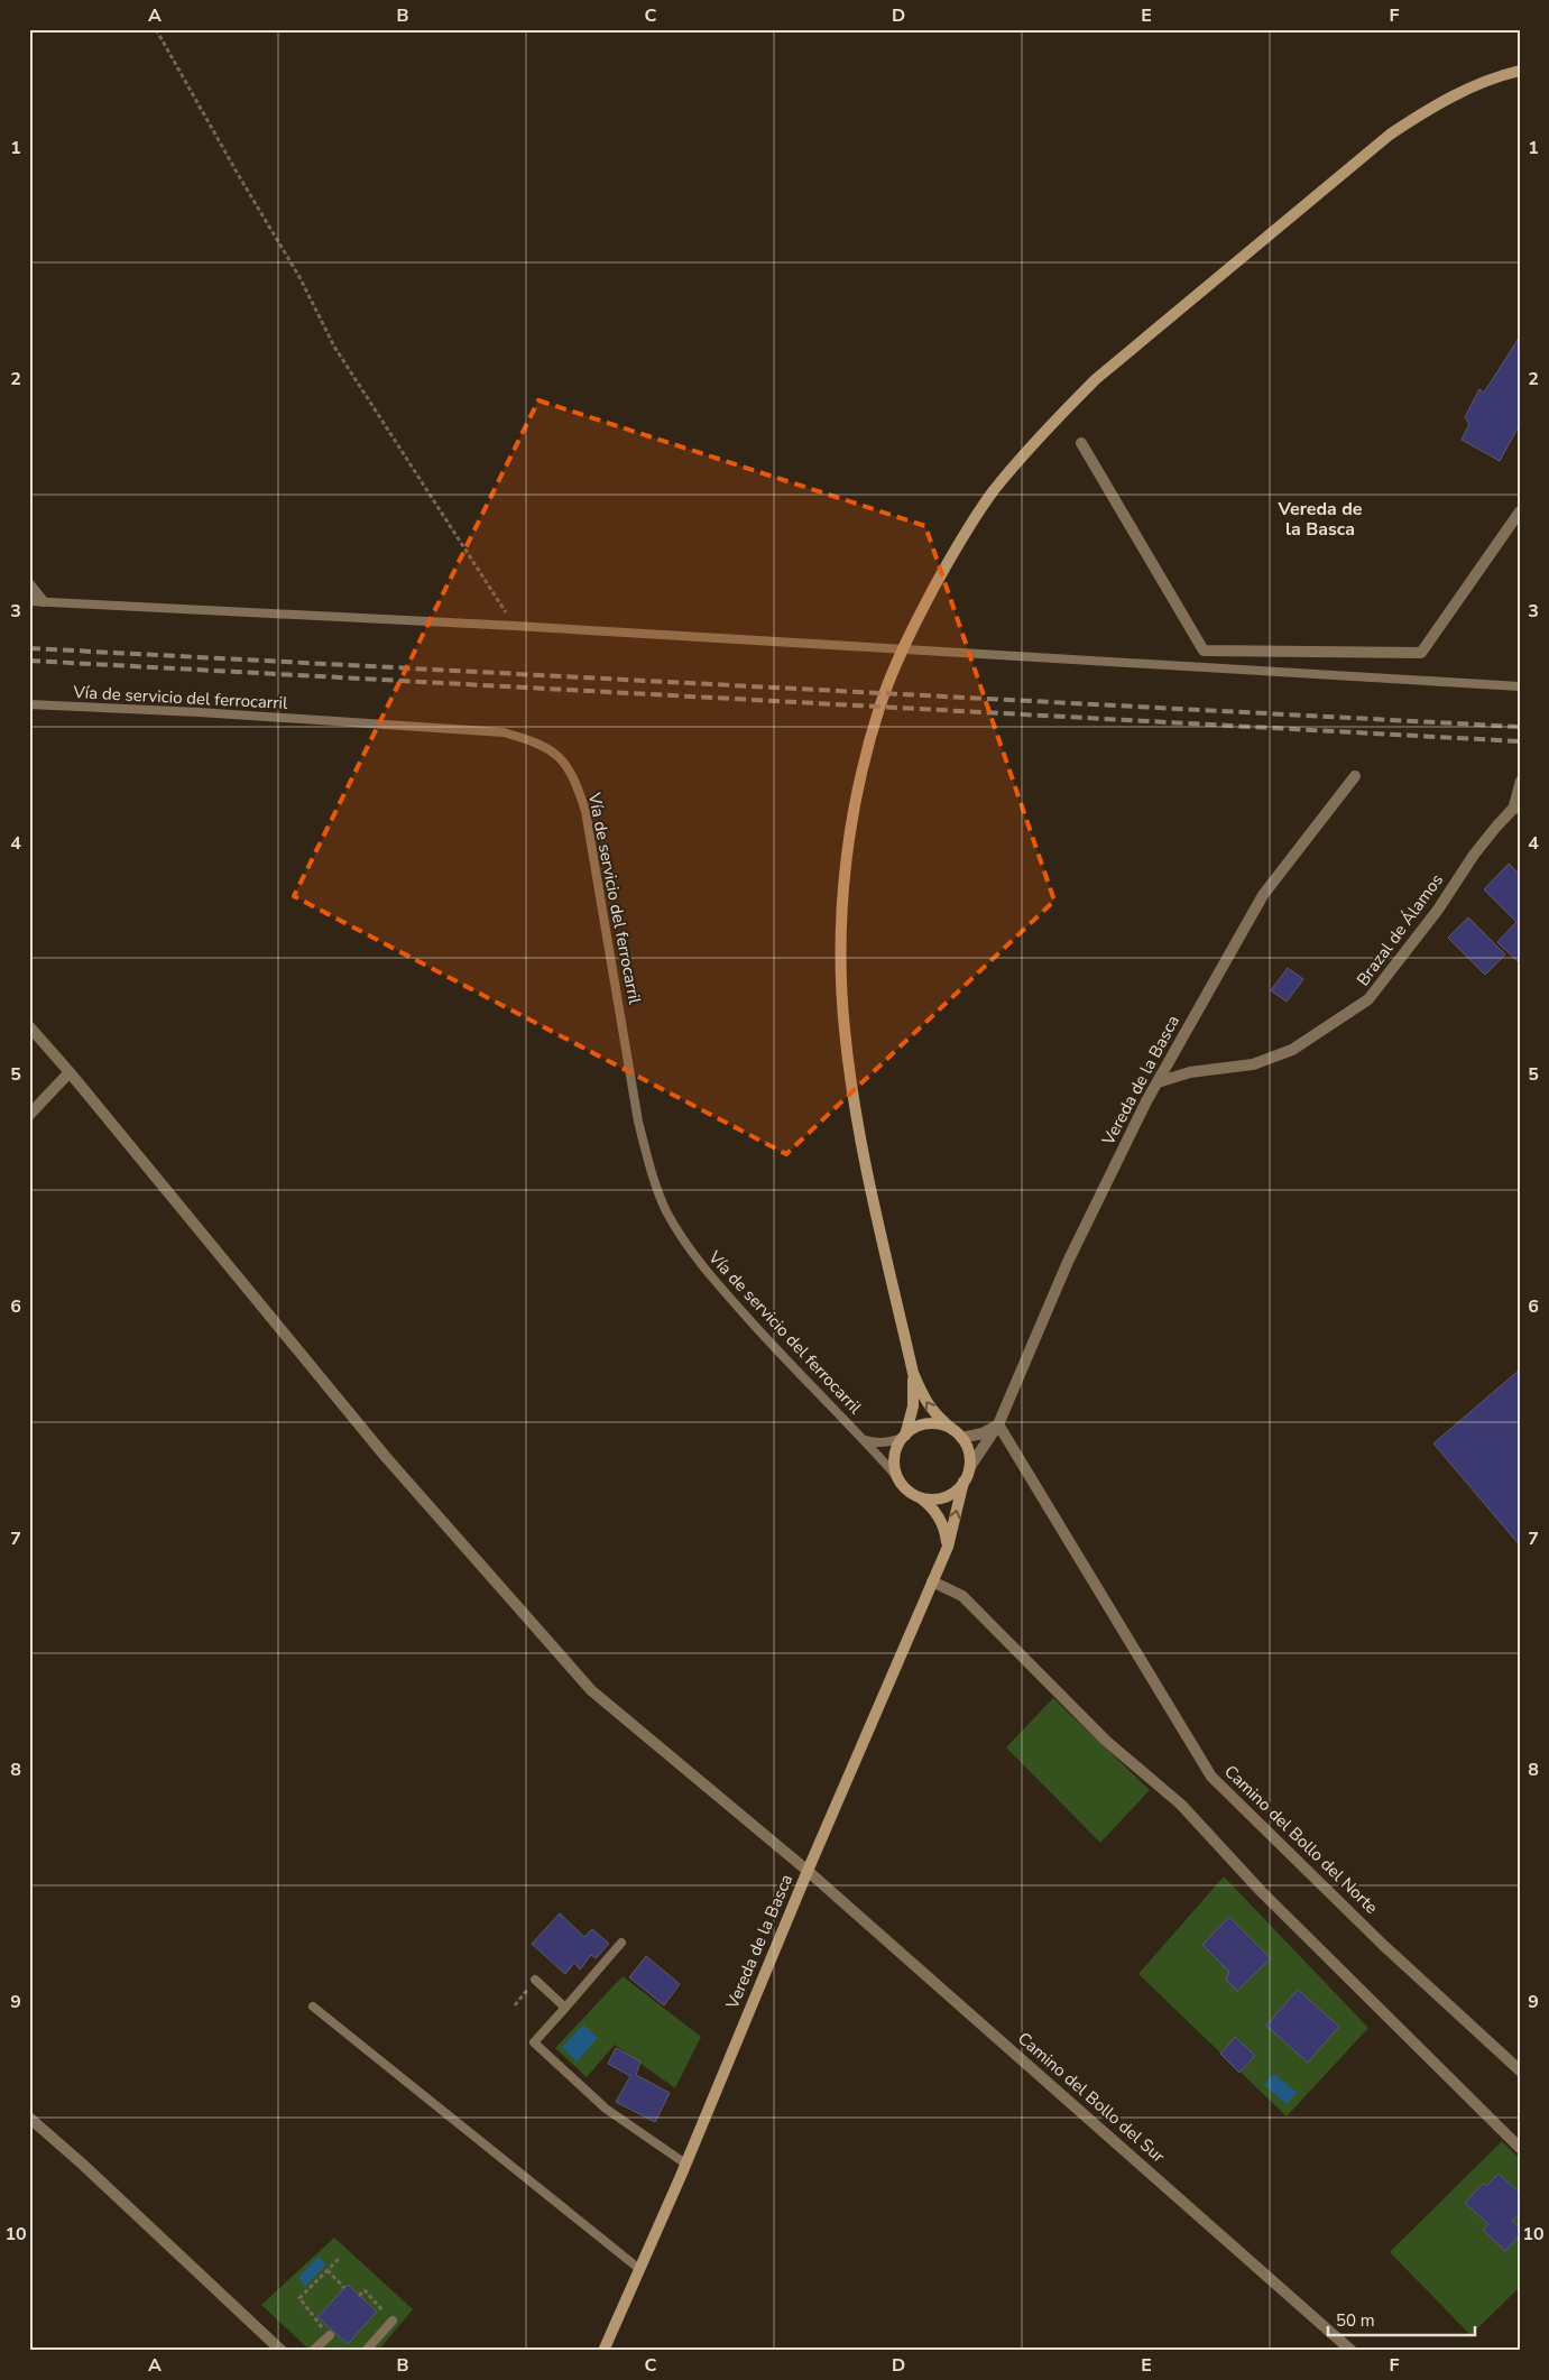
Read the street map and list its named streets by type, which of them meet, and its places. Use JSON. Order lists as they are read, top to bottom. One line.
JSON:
{"streets":{"street":["Brazal de Álamos","Vereda de la Basca","Camino del Bollo del Norte","Camino del Bollo del Sur"],"lane":["Vía de servicio del ferrocarril"]},"crossings":[["Vía de servicio del ferrocarril","Vereda de la Basca"],["Brazal de Álamos","Vereda de la Basca"],["Vereda de la Basca","Camino del Bollo del Norte"],["Vereda de la Basca","Camino del Bollo del Sur"]],"districts":["Vereda de la Basca"],"scale_bar":"50 m","grid":{"columns":["A","B","C","D","E","F"],"rows":["1","2","3","4","5","6","7","8","9","10"]}}
